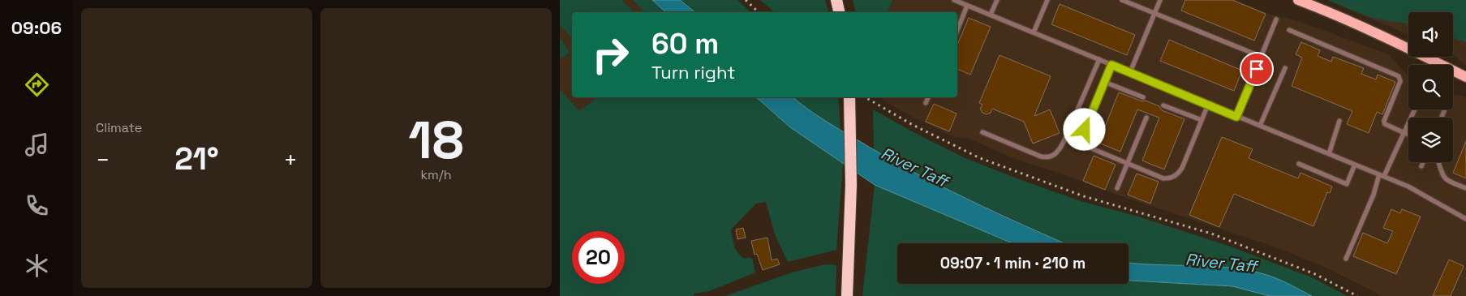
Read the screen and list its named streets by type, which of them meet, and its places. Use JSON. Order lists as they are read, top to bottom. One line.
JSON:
{"water":["River Taff"],"page":{"tabs":"09:06","tile":["Climate",["18","km/h"]],"turn":["60 m","Turn right"],"heat":["−","21°","+"],"limit":"20","trip":"09:07 · 1 min · 210 m"}}
